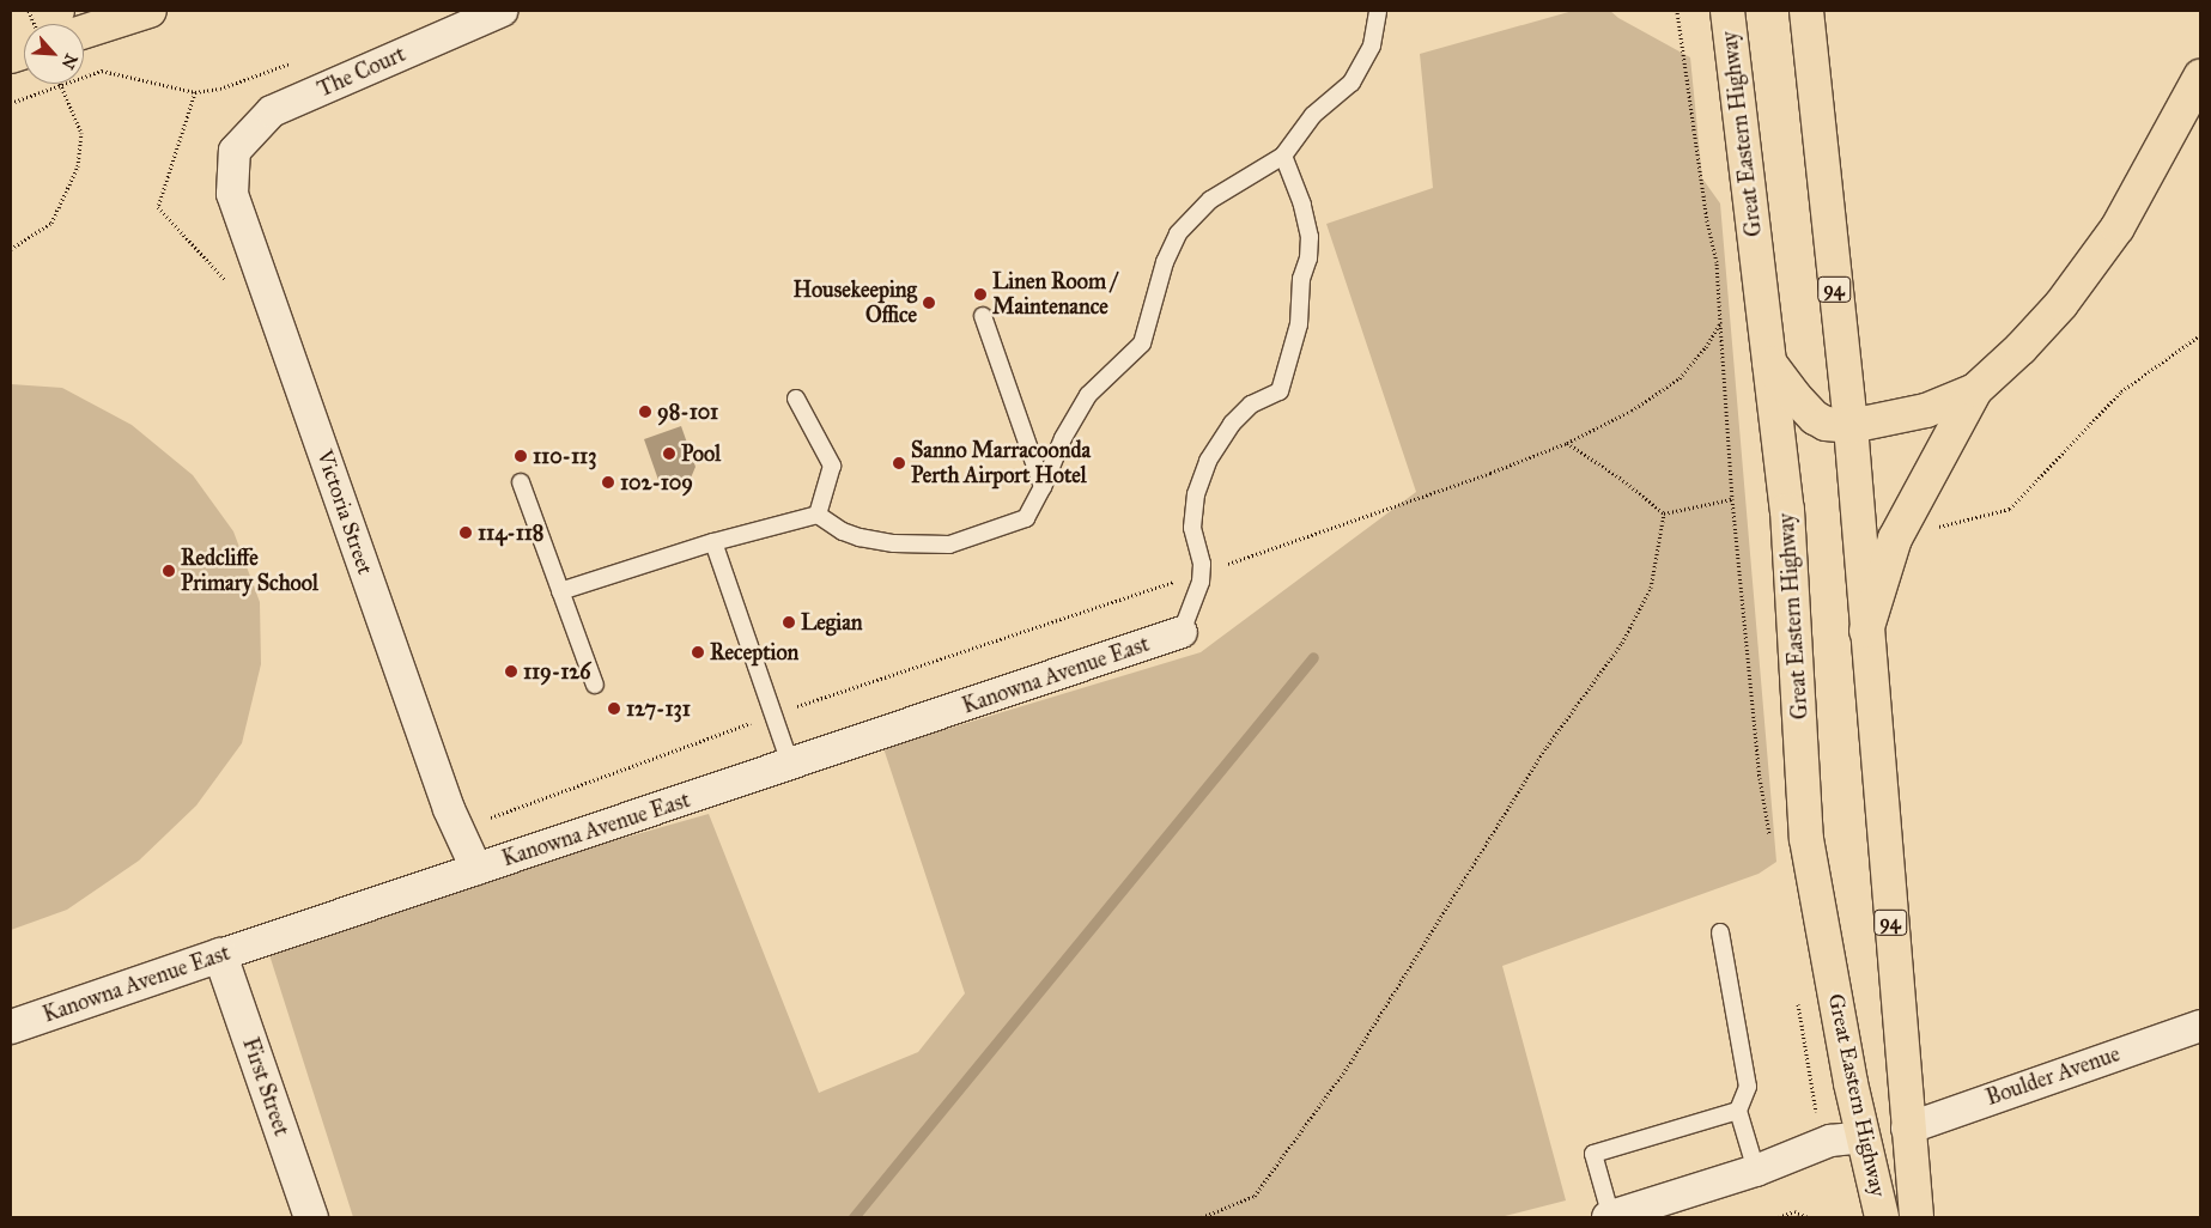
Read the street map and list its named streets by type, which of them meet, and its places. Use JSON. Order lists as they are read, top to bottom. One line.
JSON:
{"streets":{"highway":["Great Eastern Highway","94"],"street":["The Court","Victoria Street","Kanowna Avenue East","Boulder Avenue","First Street"]},"crossings":[["The Court","Victoria Street"],["Great Eastern Highway","Boulder Avenue"],["Victoria Street","Kanowna Avenue East"],["Kanowna Avenue East","First Street"]],"places":["Linen Room / Maintenance","Housekeeping Office","98-101","Pool","110-113","Sanno Marracoonda Perth Airport Hotel","102-109","114-118","Redcliffe Primary School","Legian","Reception","119-126","127-131"],"north":"bottom right"}
